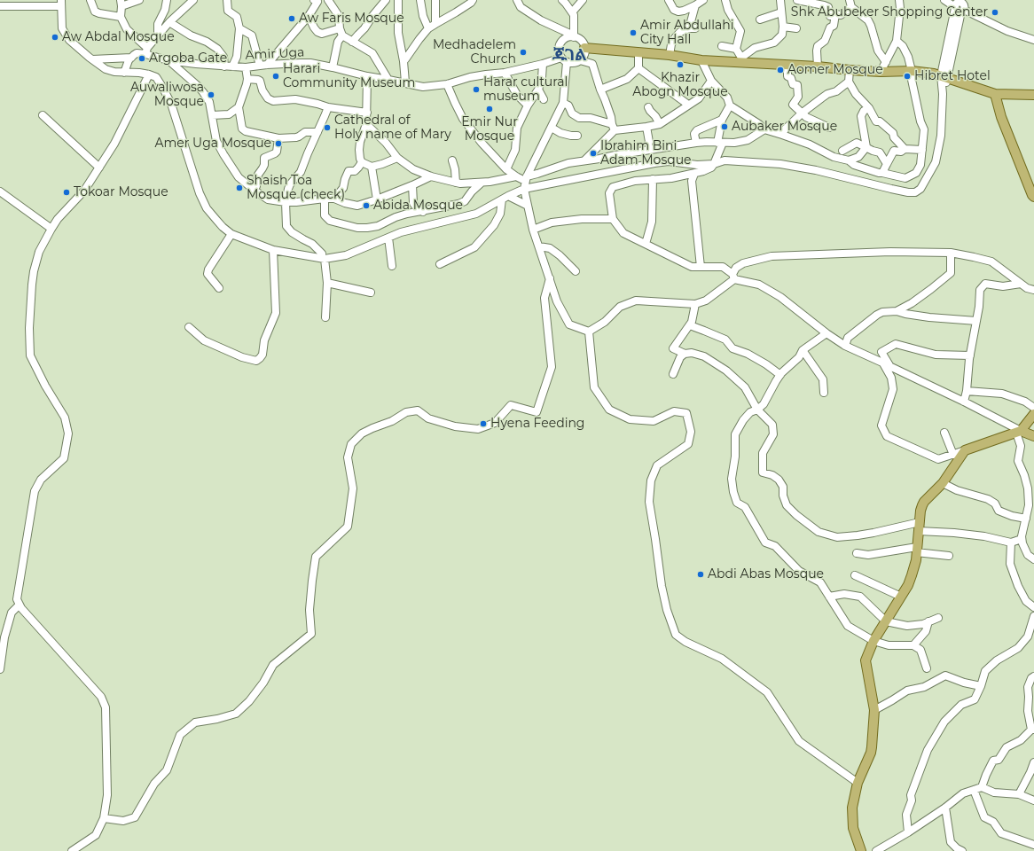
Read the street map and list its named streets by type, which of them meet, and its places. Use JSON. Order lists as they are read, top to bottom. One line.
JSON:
{"streets":{"street":["Amir Uga"]},"districts":["ጁገል"],"places":["Shk Abubeker Shopping Center","Aw Faris Mosque","Amir Abdullahi City Hall","Aw Abdal Mosque","Medhadelem Church","Argoba Gate","Khazir Abogn Mosque","Aomer Mosque","Harari Community Museum","Hibret Hotel","Harar cultural museum","Auwaliwosa Mosque","Emir Nur Mosque","Aubaker Mosque","Cathedral of Holy name of Mary","Amer Uga Mosque","Ibrahim Bini Adam Mosque","Shaish Toa Mosque (check)","Tokoar Mosque","Abida Mosque","Hyena Feeding","Abdi Abas Mosque"]}
